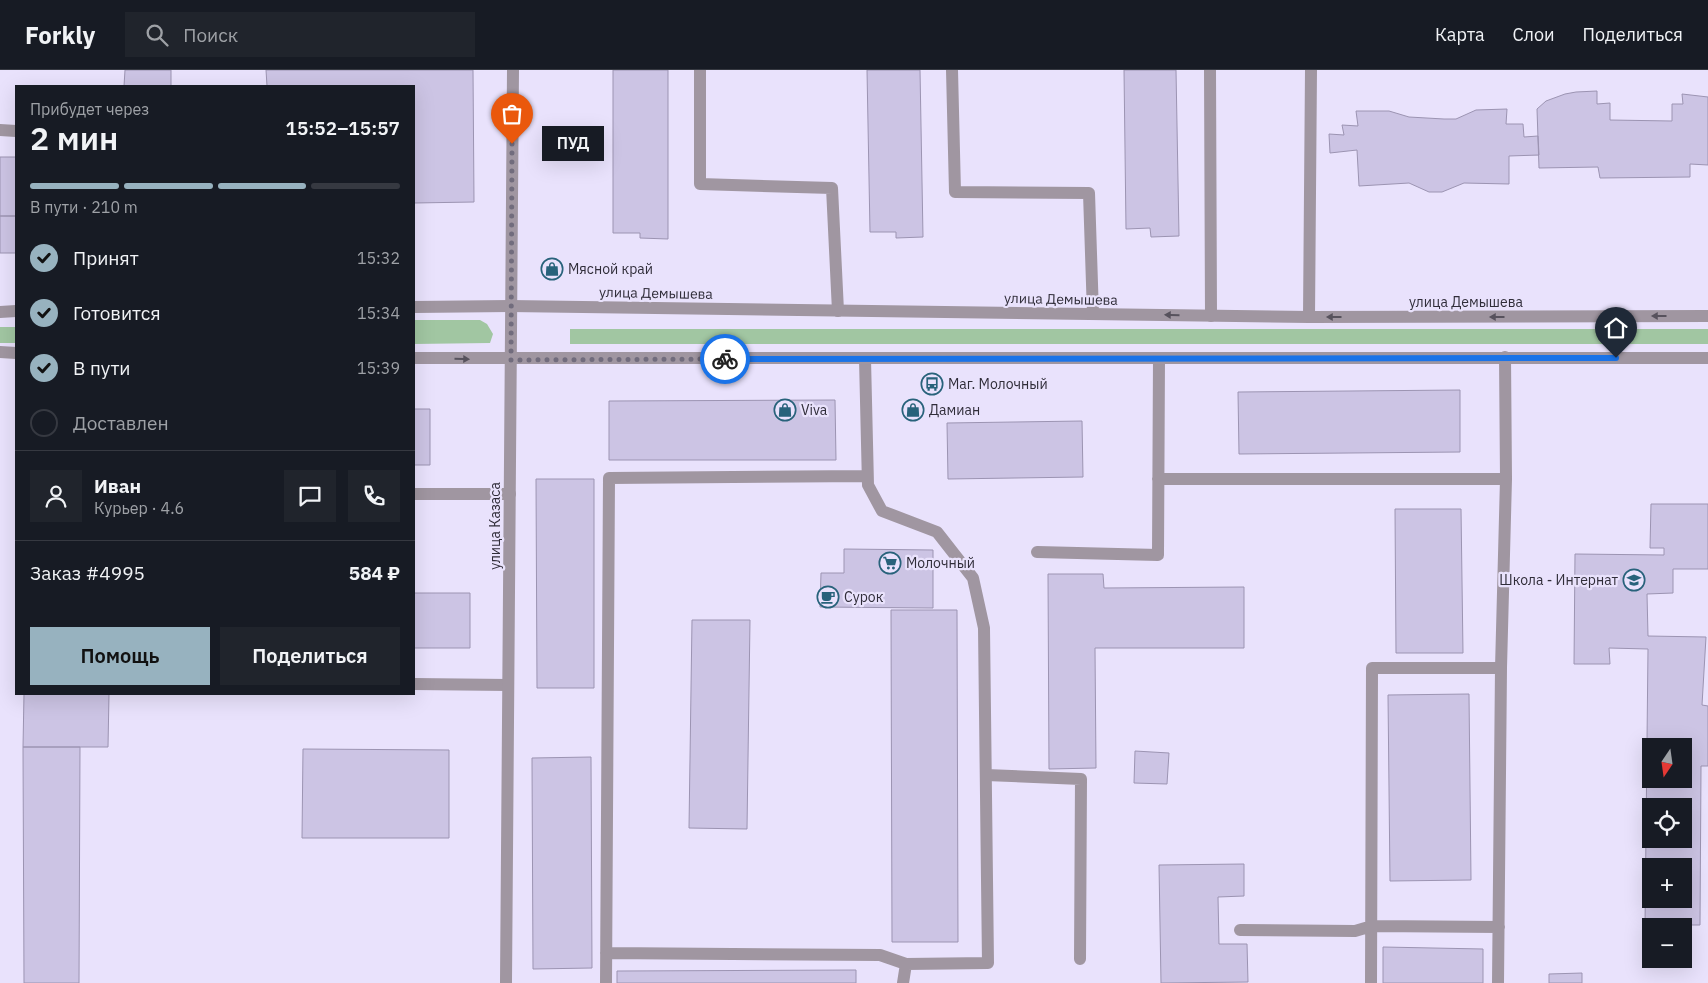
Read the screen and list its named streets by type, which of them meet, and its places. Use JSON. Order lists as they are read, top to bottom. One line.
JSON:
{"streets":{"street":["улица Демышева","улица Казаса"]},"crossings":[["улица Демышева","улица Казаса"]],"places":{"other":["ПУД"],"shop":["Мясной край","Viva","Дамиан"],"bus stop":["Маг. Молочный"],"supermarket":["Молочный"],"school or university":["Школа - Интернат"],"cafe":["Сурок"]},"north":"bottom","page":{"header":"Forkly","search":"Поиск","nav":["Карта","Слои","Поделиться"],"heading":["2 мин","Прибудет через","15:52–15:57"],"panel":["Иван","Курьер · 4.6","Заказ #4995","584 ₽"],"bubble":"ПУД","bar":"В пути · 210 m","list":[["Принят","15:32"],["Готовится","15:34"],["В пути","15:39"],"Доставлен"],"buttons":["Помощь","Поделиться"],"map_buttons":["+","−"]}}
